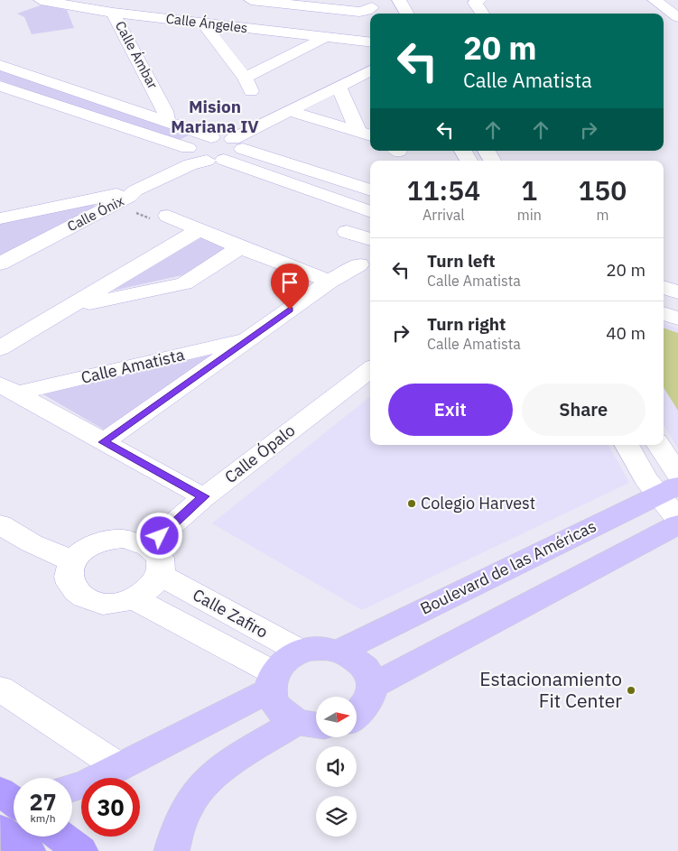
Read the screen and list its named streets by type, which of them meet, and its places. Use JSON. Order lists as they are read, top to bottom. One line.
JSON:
{"streets":{"main road":["Boulevard de las Américas"],"street":["Calle Ángeles","Calle Ámbar","Calle Ónix","Calle Amatista","Calle Ópalo","Calle Zafiro"]},"crossings":[["Calle Ángeles","Calle Ámbar"],["Calle Amatista","Calle Ópalo"],["Calle Ópalo","Calle Zafiro"]],"districts":["Mision Mariana IV"],"places":["Colegio Harvest","Estacionamiento Fit Center"],"north":"right","page":{"turn":["20 m","Calle Amatista"],"eta":["11:54","Arrival","1","min","150","m"],"list":[{"name":"Turn left","note":"Calle Amatista","value":"20 m"},{"name":"Turn right","note":"Calle Amatista","value":"40 m"}],"buttons":["Exit","Share"],"speed":"27 km/h","limit":"30"}}
